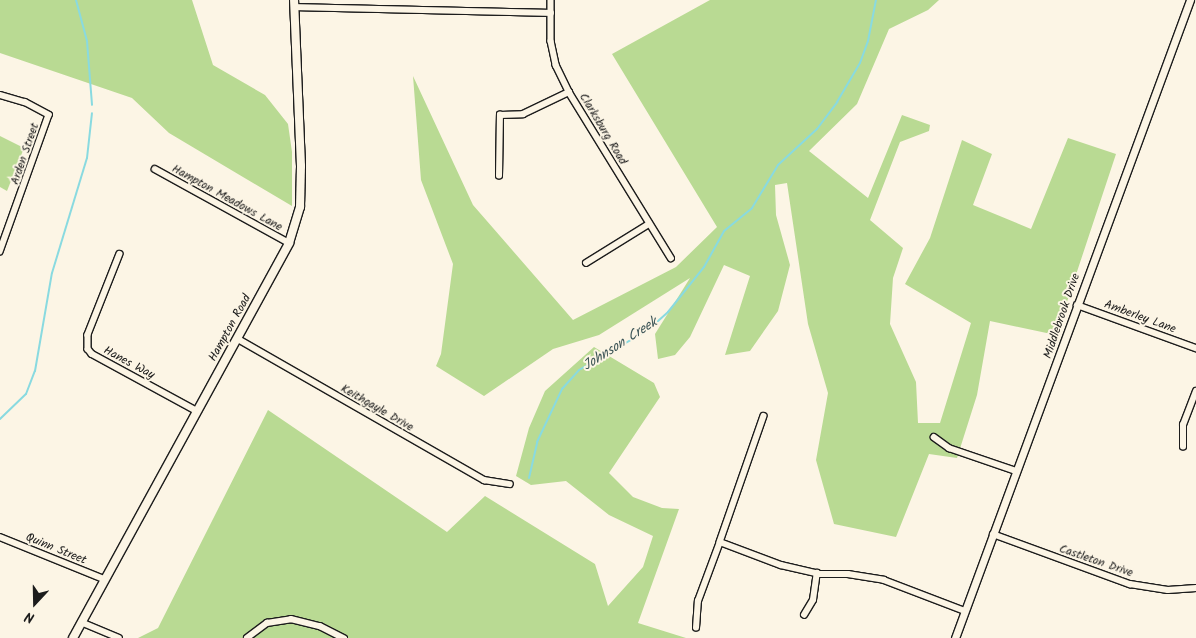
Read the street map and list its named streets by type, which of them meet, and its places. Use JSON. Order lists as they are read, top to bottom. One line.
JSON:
{"streets":{"main road":["Hampton Road"],"street":["Clarksburg Road","Arden Street","Hampton Meadows Lane","Middlebrook Drive","Amberley Lane","Hanes Way","Keithgayle Drive","Quinn Street","Castleton Drive"]},"crossings":[["Hampton Meadows Lane","Hampton Road"],["Middlebrook Drive","Amberley Lane"],["Middlebrook Drive","Castleton Drive"],["Hampton Road","Hanes Way"],["Hampton Road","Keithgayle Drive"],["Hampton Road","Quinn Street"]],"water":["Johnson Creek"],"north":"bottom"}
